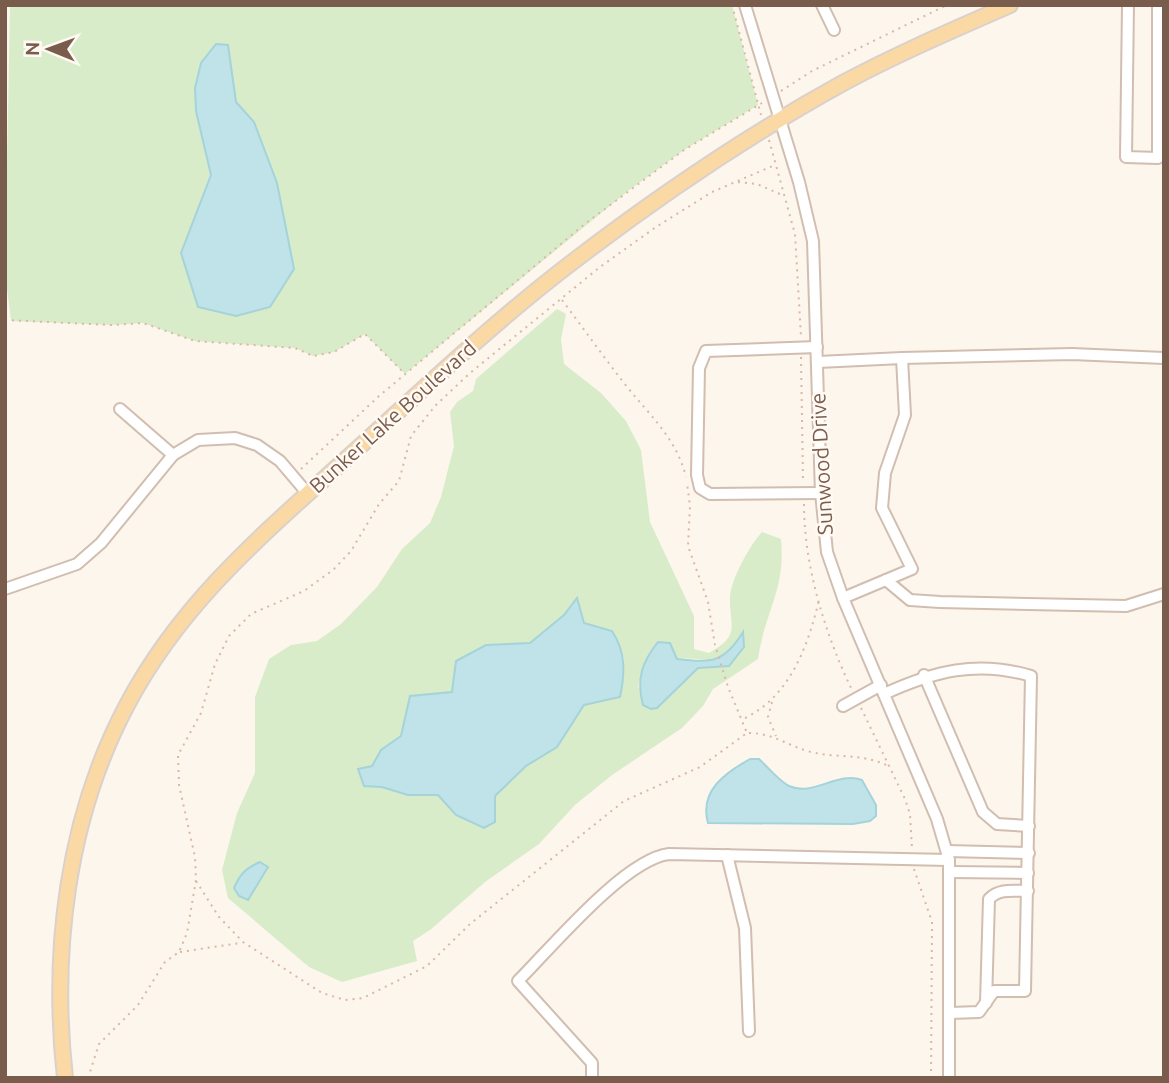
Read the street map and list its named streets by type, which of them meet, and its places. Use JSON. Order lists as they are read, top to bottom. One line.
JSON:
{"streets":{"main road":["Bunker Lake Boulevard"],"street":["Sunwood Drive"]},"crossings":[["Bunker Lake Boulevard","Sunwood Drive"]],"north":"left"}
